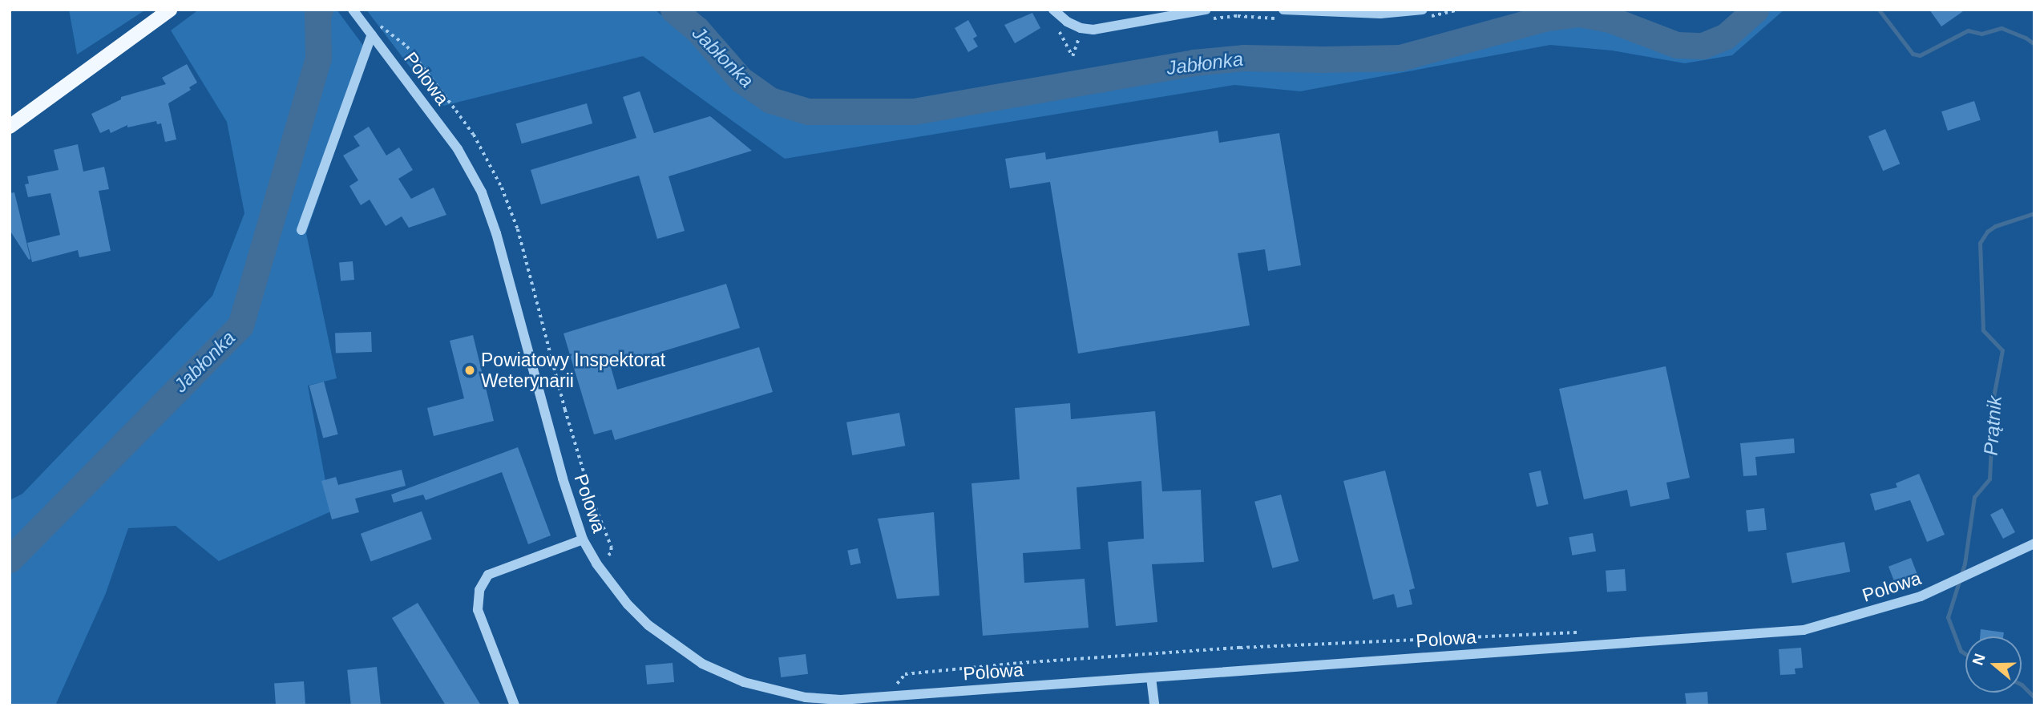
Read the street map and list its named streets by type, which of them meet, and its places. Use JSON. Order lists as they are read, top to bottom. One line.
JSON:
{"streets":{"street":["Polowa"]},"water":["Jabłonka","Prątnik"],"places":["Powiatowy Inspektorat Weterynarii"],"north":"left"}
